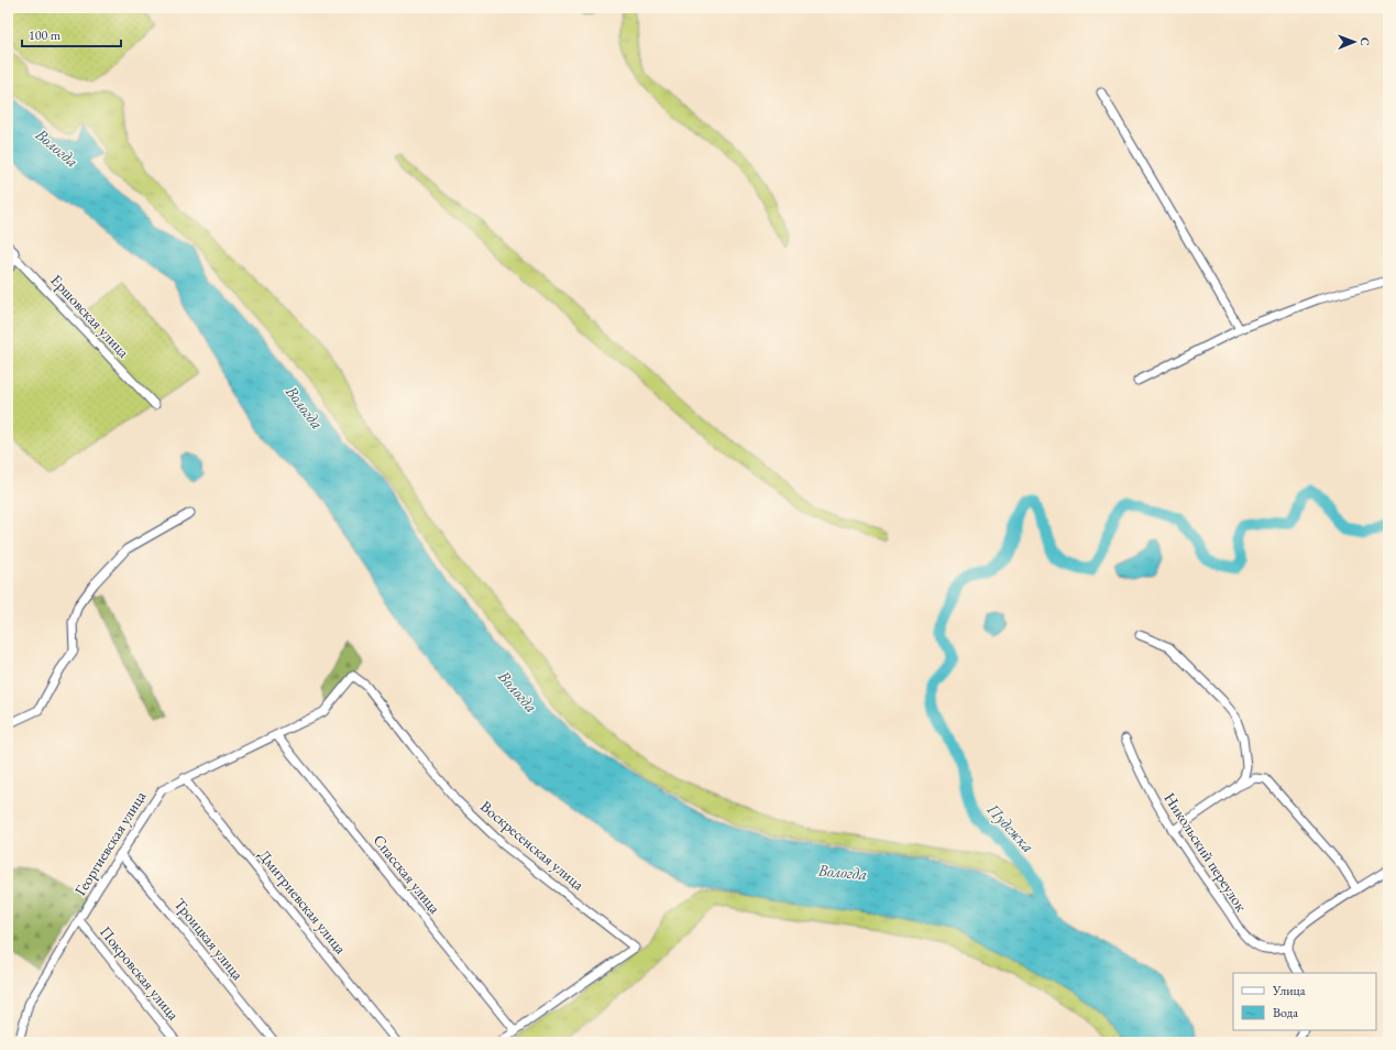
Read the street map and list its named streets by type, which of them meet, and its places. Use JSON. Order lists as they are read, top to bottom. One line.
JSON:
{"streets":{"street":["Ершовская улица","Георгиевская улица","Воскресенская улица","Никольский переулок","Спасская улица","Дмитриевская улица","Троицкая улица","Покровская улица"]},"crossings":[["Георгиевская улица","Воскресенская улица"],["Георгиевская улица","Спасская улица"],["Георгиевская улица","Дмитриевская улица"],["Георгиевская улица","Троицкая улица"],["Георгиевская улица","Покровская улица"],["Воскресенская улица","Спасская улица"]],"water":["Вологда","Пудежка"],"legend":["Улица","Вода"],"scale_bar":"100 m","north":"right"}
